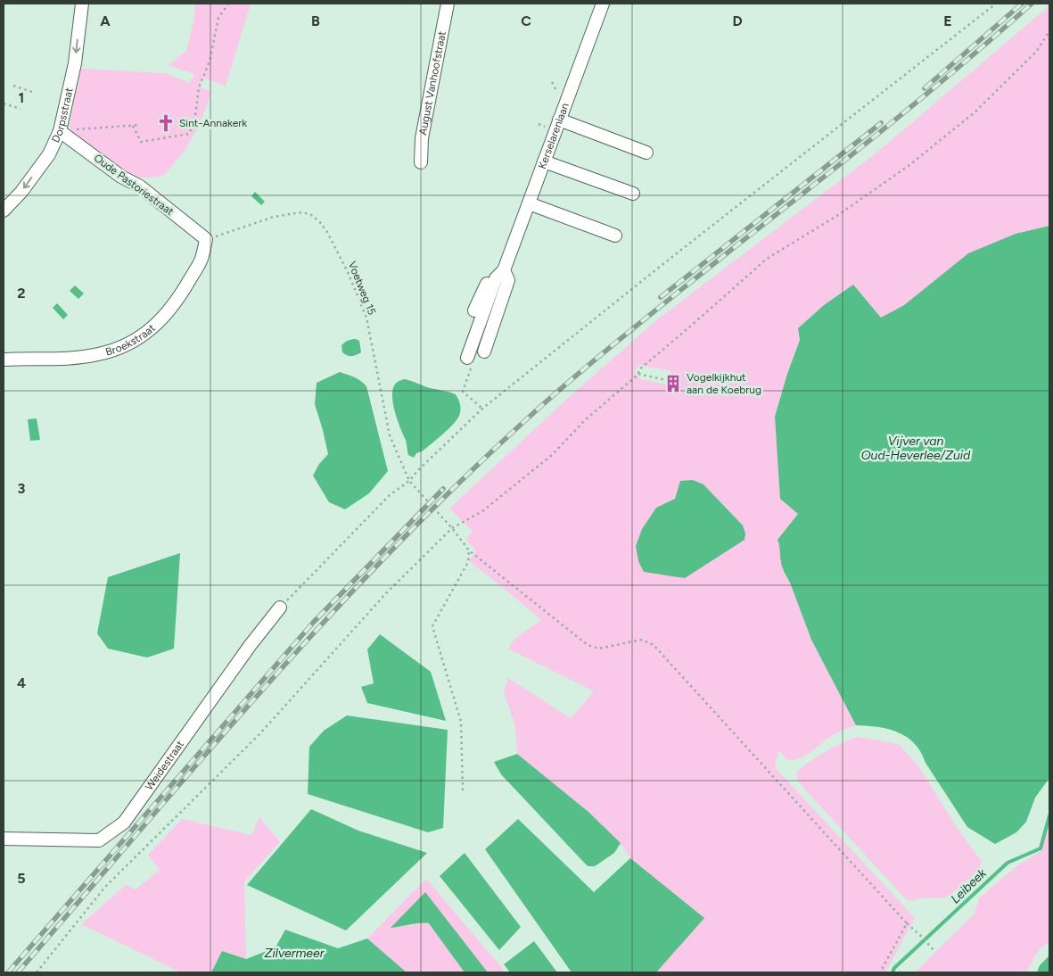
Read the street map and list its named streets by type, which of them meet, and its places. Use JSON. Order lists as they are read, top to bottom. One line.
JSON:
{"streets":{"street":["August Vanhoofstraat","Dorpsstraat","Kerselarenlaan","Oude Pastoriestraat","Broekstraat","Weidestraat"],"path":["Voetweg 15"]},"crossings":[["Dorpsstraat","Oude Pastoriestraat"],["Oude Pastoriestraat","Voetweg 15"],["Oude Pastoriestraat","Broekstraat"],["Voetweg 15","Broekstraat"]],"one_way":["Dorpsstraat"],"water":["Vijver van Oud-Heverlee/Zuid","Leibeek","Zilvermeer"],"places":{"church":["Sint-Annakerk"],"building":["Vogelkijkhut aan de Koebrug"]},"grid":{"columns":["A","B","C","D","E"],"rows":["1","2","3","4","5"]}}
